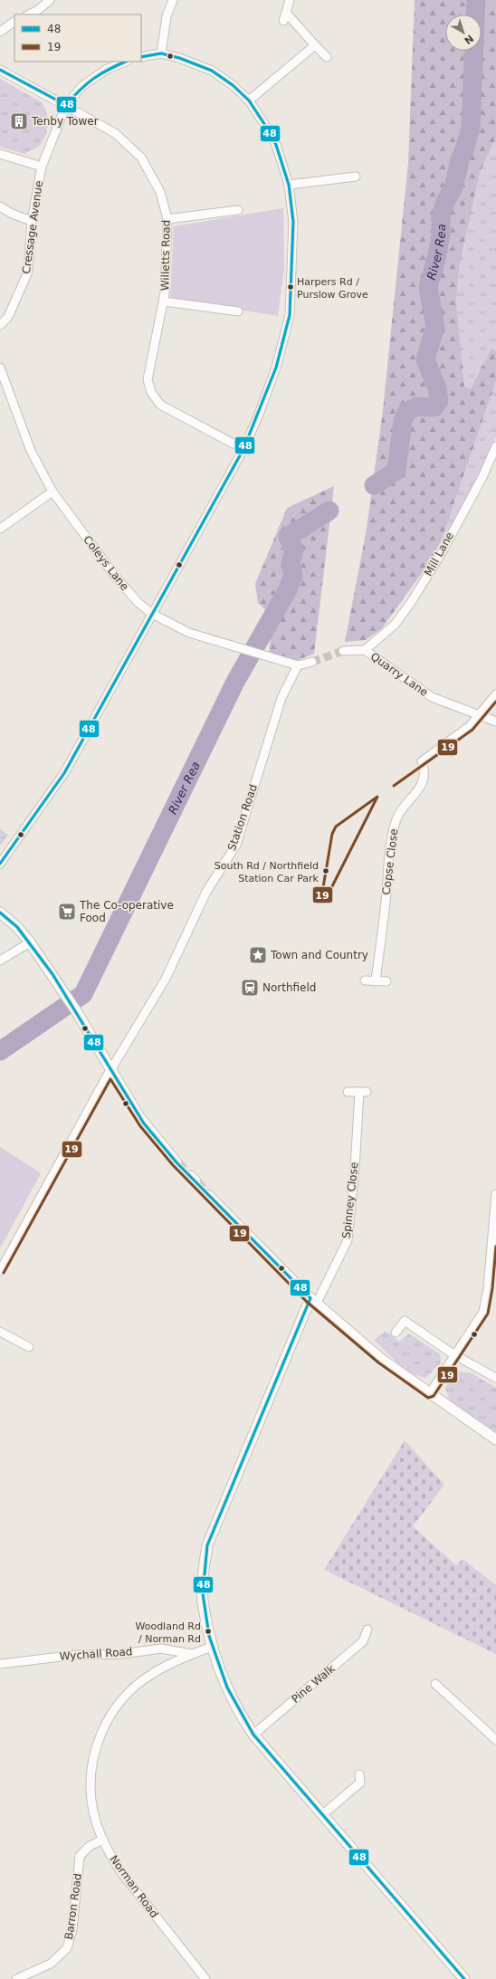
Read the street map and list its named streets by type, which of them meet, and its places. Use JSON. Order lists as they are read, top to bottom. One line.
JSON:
{"streets":{"street":["Cressage Avenue","Willetts Road","Mill Lane","Coleys Lane","Quarry Lane","Station Road","Copse Close","Spinney Close","Wychall Road","Pine Walk","Norman Road","Barron Road"]},"crossings":[["Cressage Avenue","Willetts Road"],["Mill Lane","Quarry Lane"],["Coleys Lane","Station Road"],["Quarry Lane","Copse Close"],["Wychall Road","Norman Road"],["Norman Road","Barron Road"]],"water":["River Rea"],"places":{"building":["Tenby Tower"],"other":["Harpers Rd / Purslow Grove","South Rd / Northfield Station Car Park","Woodland Rd / Norman Rd"],"supermarket":["The Co-operative Food"],"place":["Town and Country"],"station":["Northfield"]},"lines":["transit line 48","transit line 19"],"legend":["48","19"],"north":"bottom right"}
